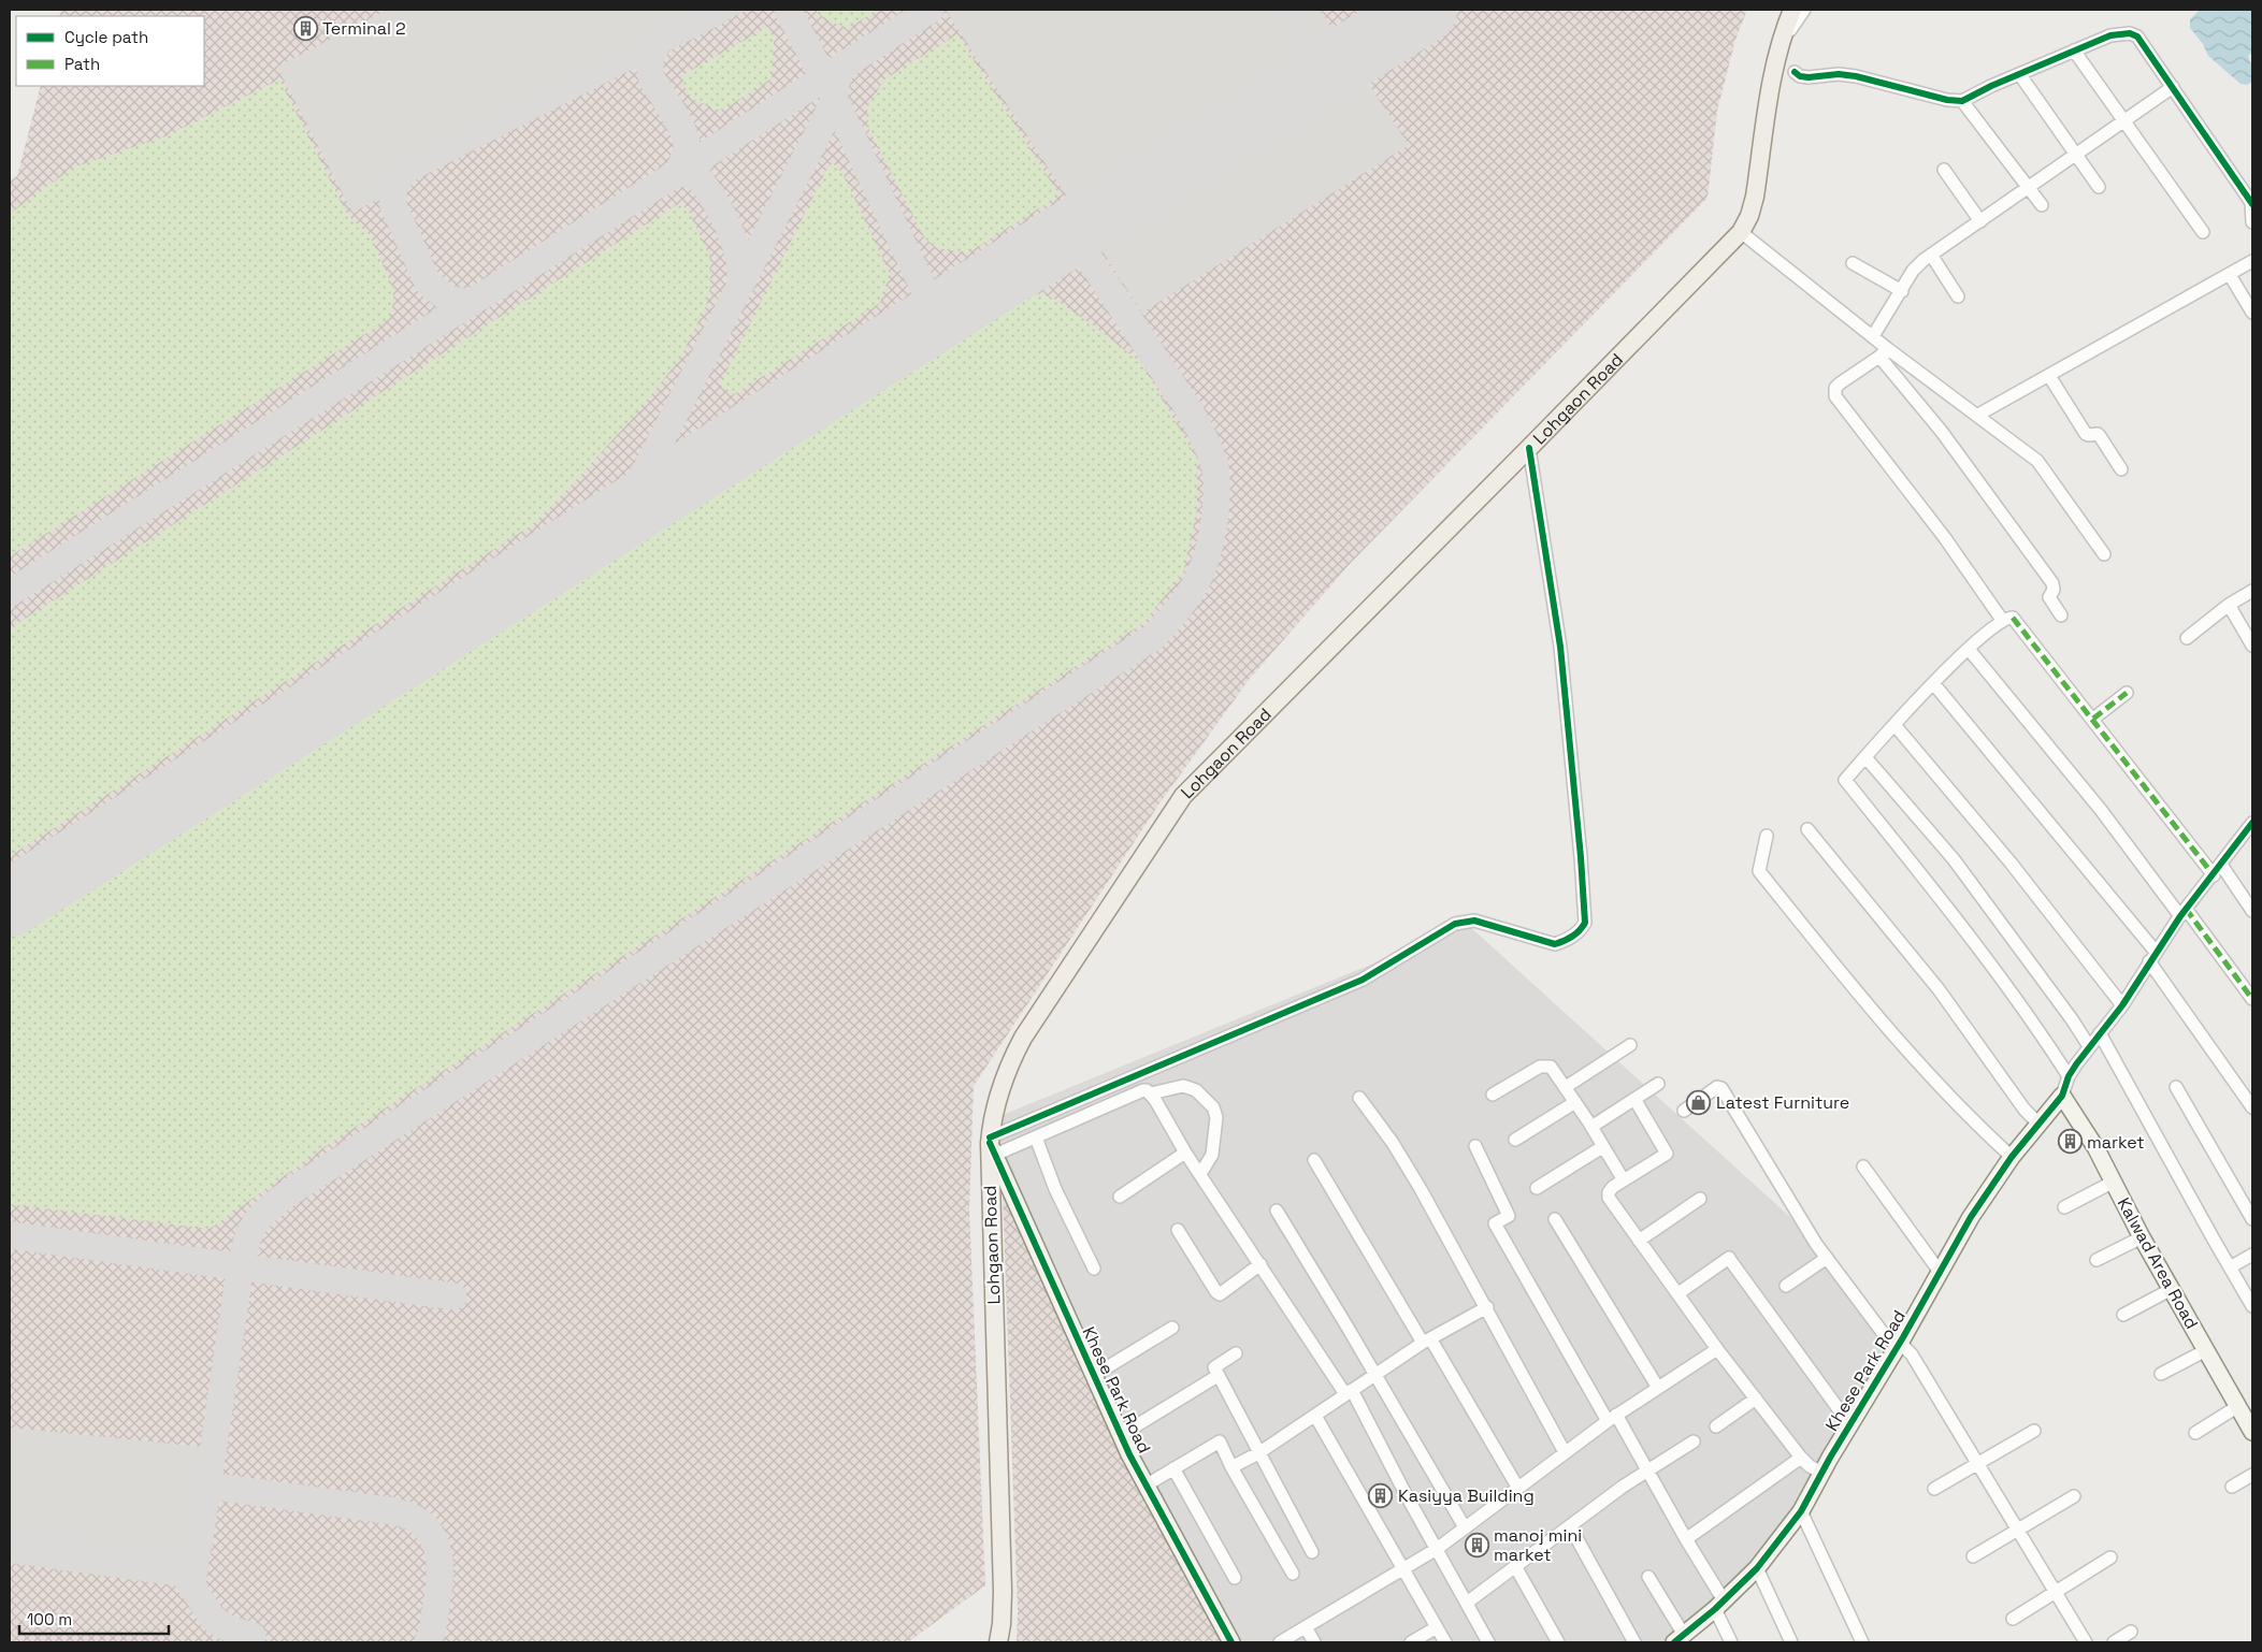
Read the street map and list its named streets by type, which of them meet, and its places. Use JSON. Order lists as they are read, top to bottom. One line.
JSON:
{"streets":{"main road":["Lohgaon Road"],"street":["Kalwad Area Road","Khese Park Road"]},"crossings":[["Lohgaon Road","Khese Park Road"],["Kalwad Area Road","Khese Park Road"]],"places":{"building":["Terminal 2","market","Kasiyya Building","manoj mini market"],"shop":["Latest Furniture"]},"legend":["Cycle path","Path"],"scale_bar":"100 m"}
